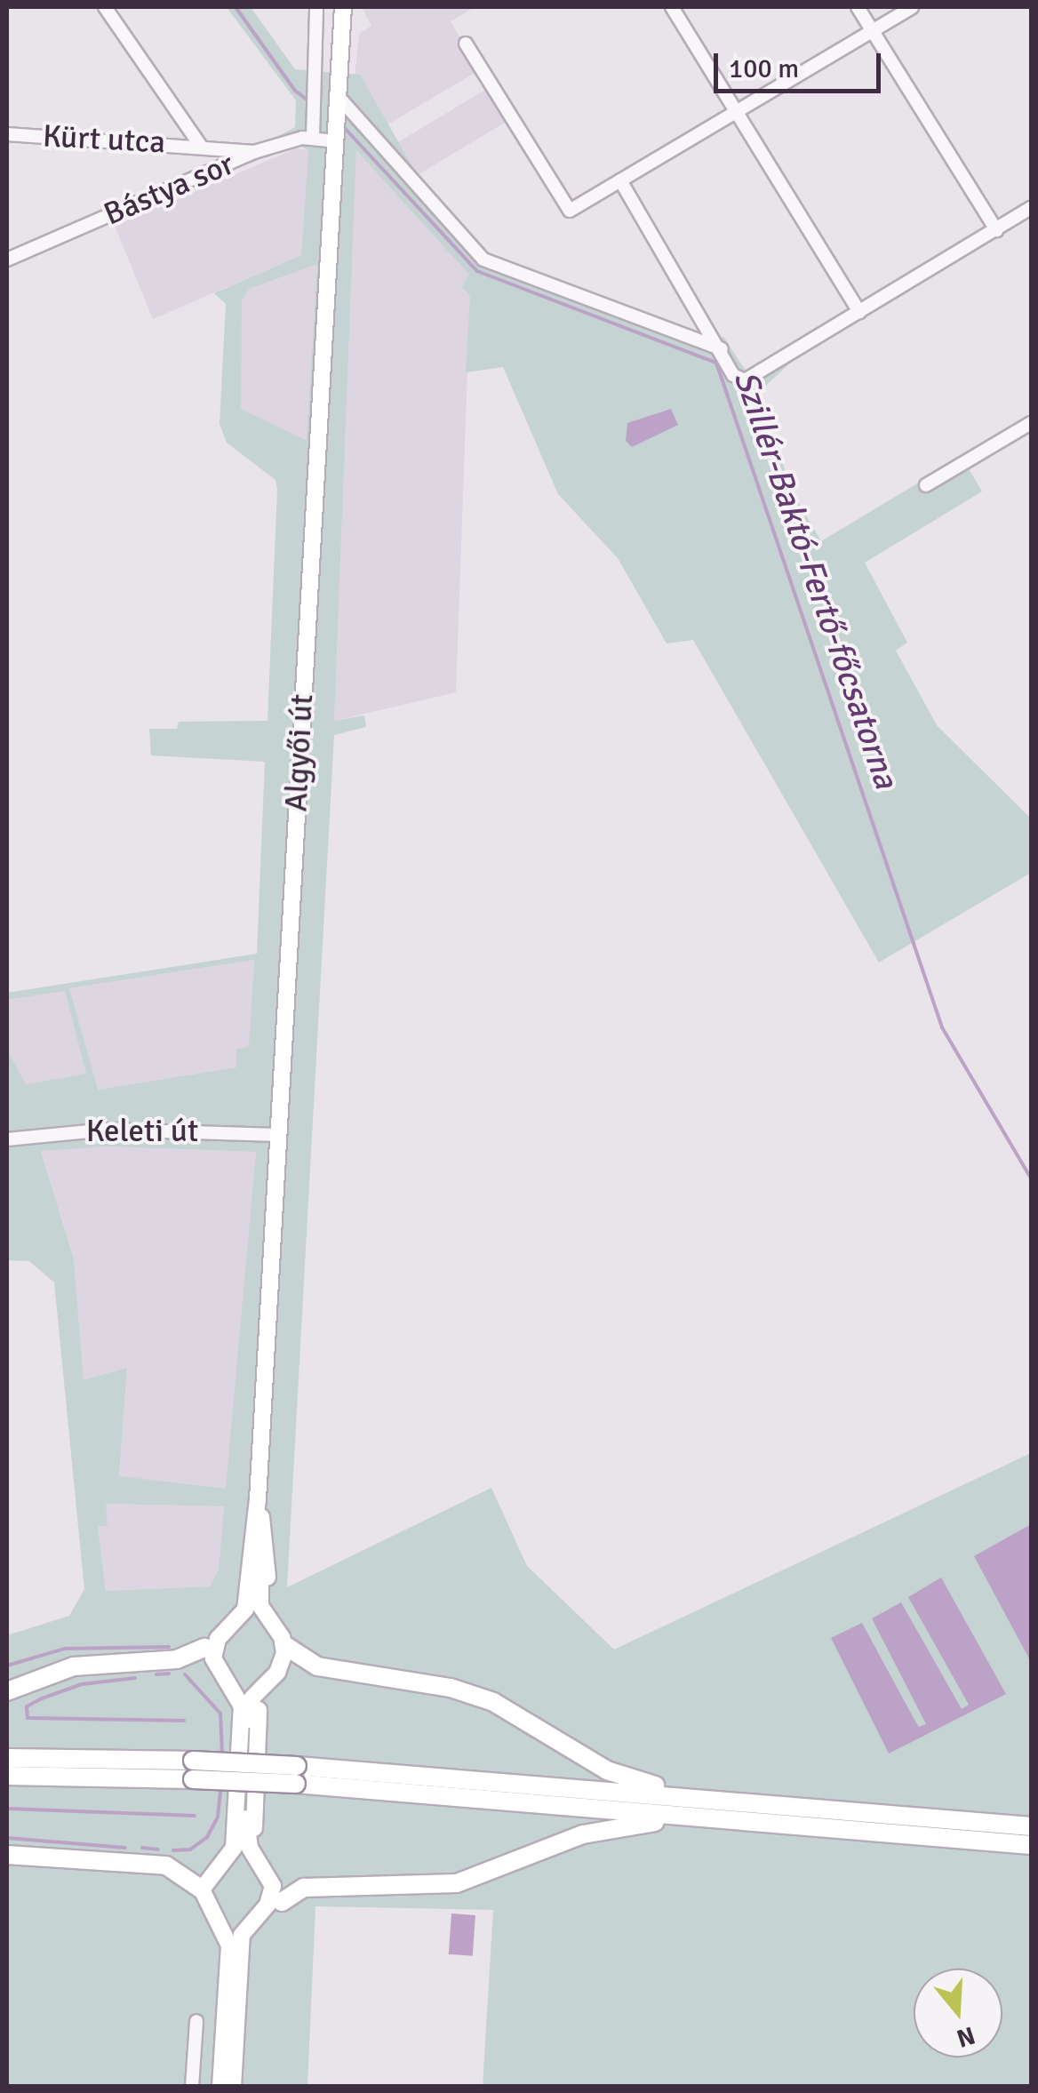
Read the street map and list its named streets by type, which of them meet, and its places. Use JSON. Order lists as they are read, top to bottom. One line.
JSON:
{"streets":{"main road":["Algyői út"],"street":["Kürt utca","Bástya sor","Keleti út"]},"crossings":[["Kürt utca","Bástya sor"],["Bástya sor","Algyői út"],["Algyői út","Keleti út"]],"water":["Szillér-Baktó-Fertő-főcsatorna"],"scale_bar":"100 m","north":"bottom"}
